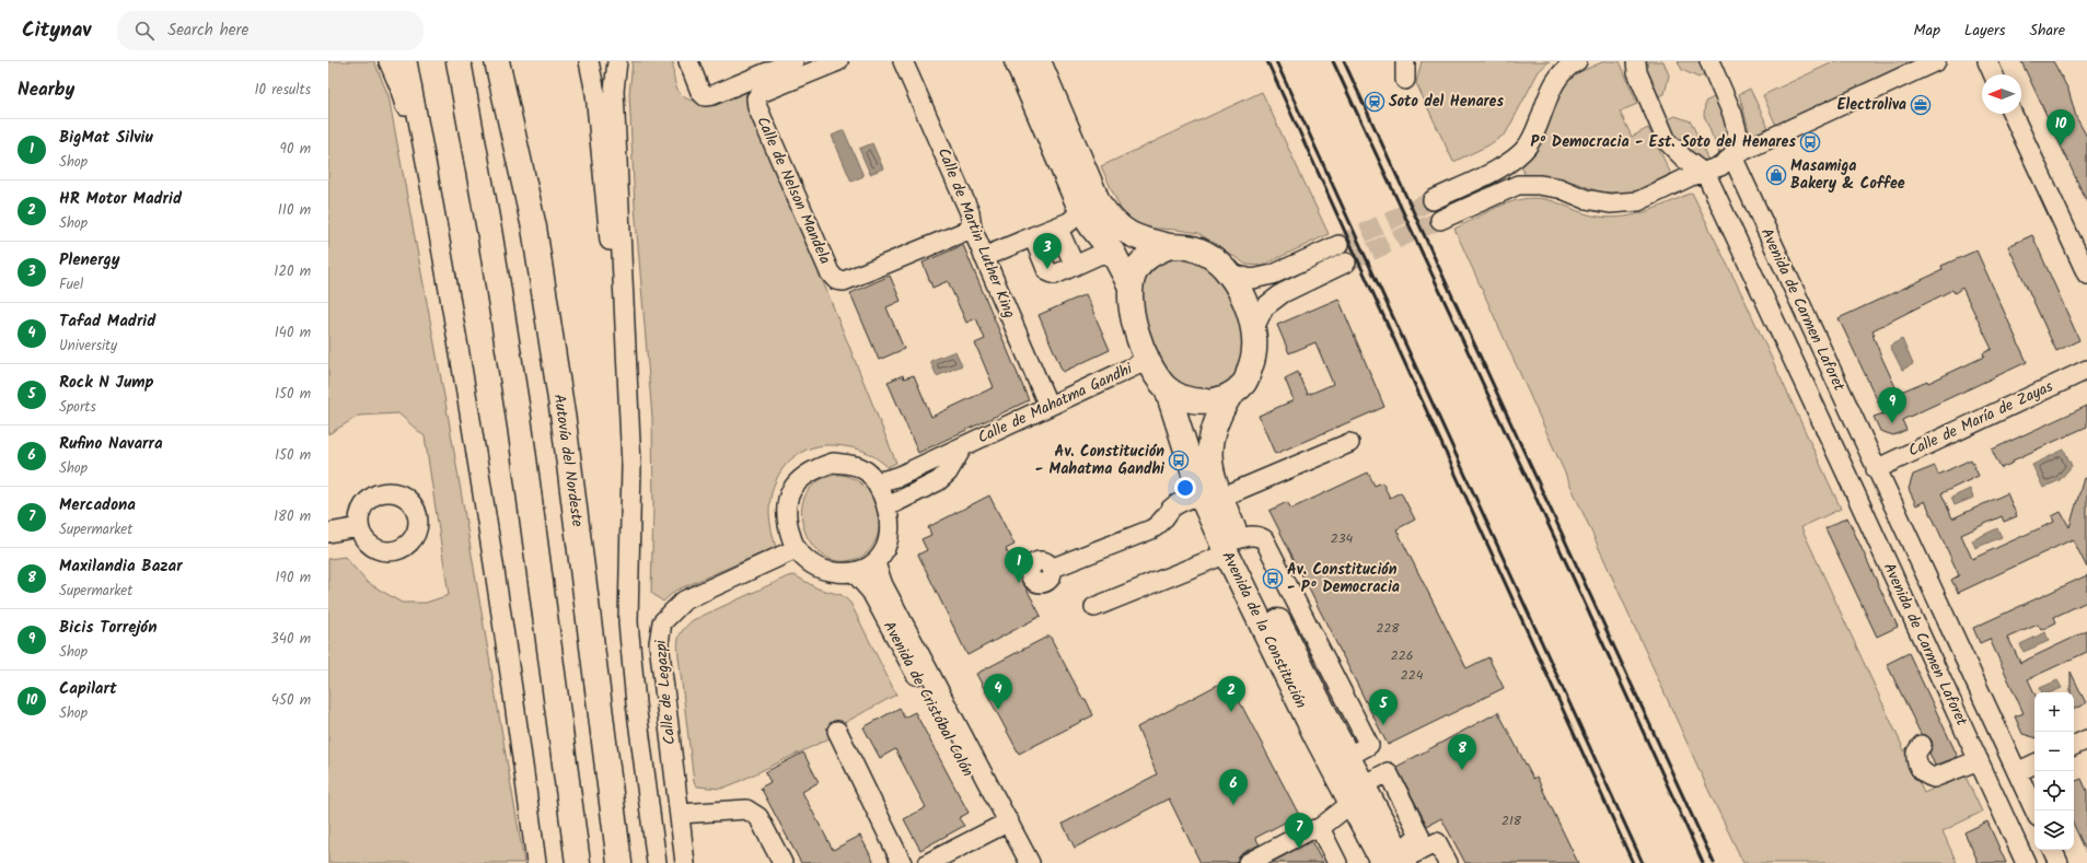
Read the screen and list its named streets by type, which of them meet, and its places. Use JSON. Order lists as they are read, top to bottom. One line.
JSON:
{"streets":{"main road":["Autovía del Nordeste","Avenida de la Constitución"],"street":["Calle de Nelson Mandela","Calle de Martin Luther King","Avenida de Carmen Laforet","Calle de Mahatma Gandhi","Calle de María de Zayas","Calle de Legazpi","Avenida de Cristóbal Colón"]},"crossings":[["Calle de Nelson Mandela","Calle de Martin Luther King"],["Calle de Martin Luther King","Calle de Mahatma Gandhi"],["Avenida de Carmen Laforet","Calle de María de Zayas"],["Calle de Mahatma Gandhi","Avenida de la Constitución"],["Calle de Mahatma Gandhi","Calle de Legazpi"],["Calle de Mahatma Gandhi","Avenida de Cristóbal Colón"],["Calle de Legazpi","Avenida de Cristóbal Colón"]],"places":{"station":["Soto del Henares"],"office":["Electroliva"],"bus stop":["Pº Democracia - Est. Soto del Henares","Av. Constitución - Mahatma Gandhi","Av. Constitución - Pº Democracia"],"shop":["Masamiga Bakery & Coffee"]},"house_numbers":["234","228","226","224","218"],"north":"left","page":{"header":"Citynav","search":"Search here","nav":["Map","Layers","Share"],"heading":["Nearby","10 results"],"pins":["10","3","9","1","4","2","5","8","6","7"],"list":[{"mark":"1","name":"BigMat Silviu","note":"Shop","value":"90 m"},{"mark":"2","name":"HR Motor Madrid","note":"Shop","value":"110 m"},{"mark":"3","name":"Plenergy","note":"Fuel","value":"120 m"},{"mark":"4","name":"Tafad Madrid","note":"University","value":"140 m"},{"mark":"5","name":"Rock N Jump","note":"Sports","value":"150 m"},{"mark":"6","name":"Rufino Navarra","note":"Shop","value":"150 m"},{"mark":"7","name":"Mercadona","note":"Supermarket","value":"180 m"},{"mark":"8","name":"Maxilandia Bazar","note":"Supermarket","value":"190 m"},{"mark":"9","name":"Bicis Torrejón","note":"Shop","value":"340 m"},{"mark":"10","name":"Capilart","note":"Shop","value":"450 m"}],"map_buttons":["+","−"]}}
